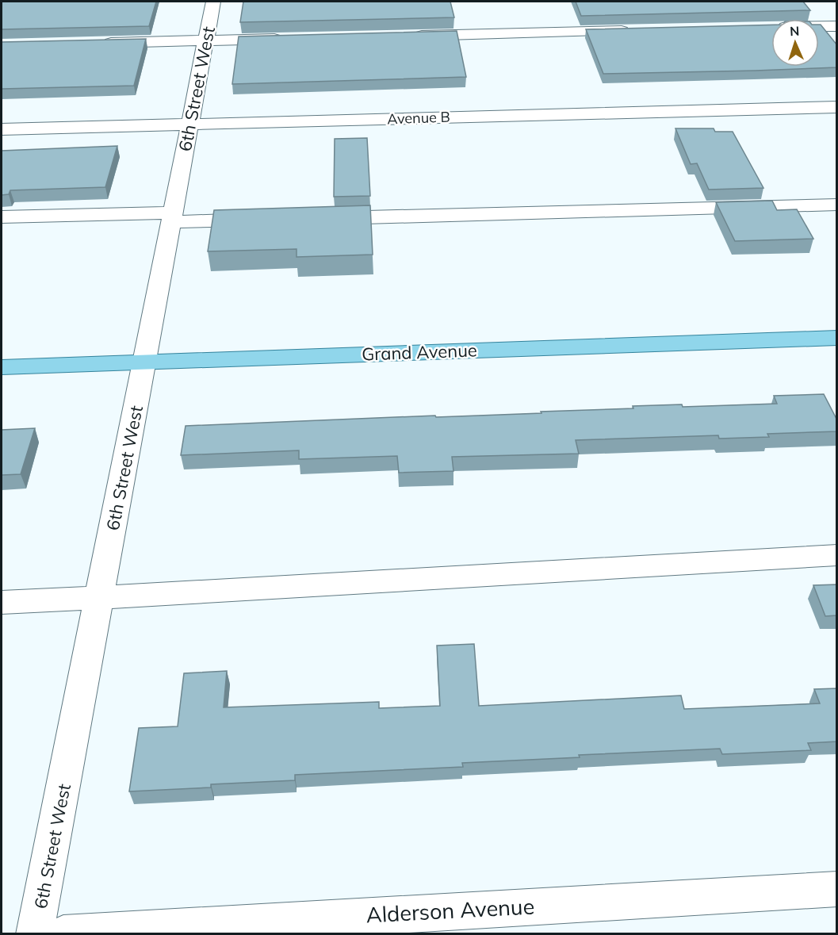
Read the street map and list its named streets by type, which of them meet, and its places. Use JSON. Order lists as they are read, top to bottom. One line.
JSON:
{"streets":{"main road":["Grand Avenue"],"street":["6th Street West","Avenue B","Alderson Avenue"]},"crossings":[["6th Street West","Avenue B"],["6th Street West","Grand Avenue"]],"north":"top"}
